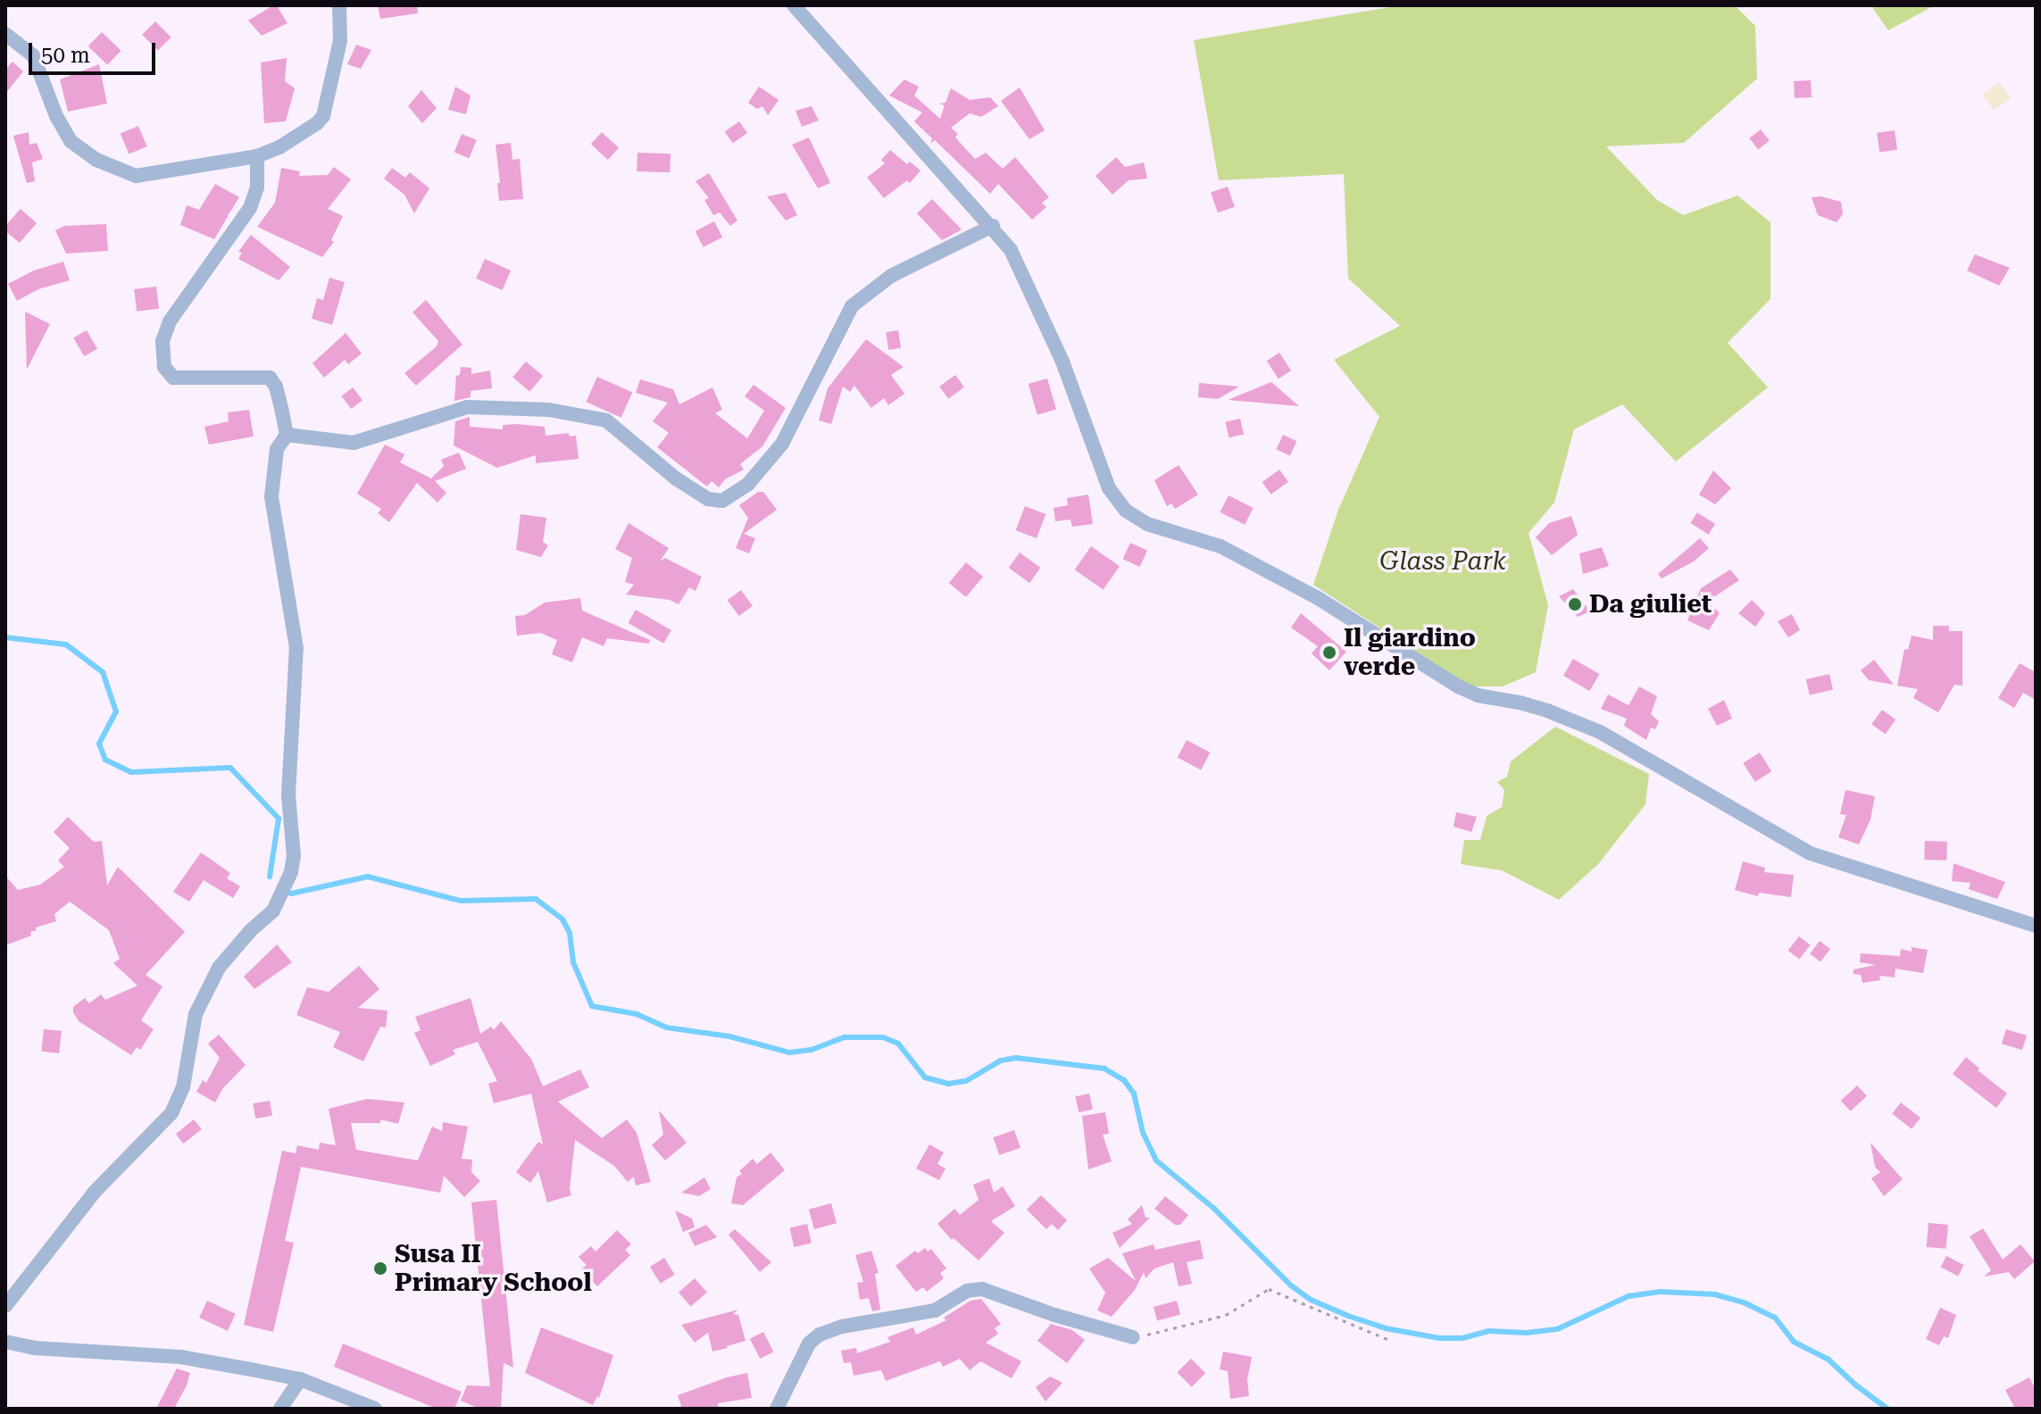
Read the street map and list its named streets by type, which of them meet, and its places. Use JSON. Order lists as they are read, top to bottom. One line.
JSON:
{"parks":["Glass Park"],"places":["Da giuliet","Il giardino verde","Susa II Primary School"],"scale_bar":"50 m"}
